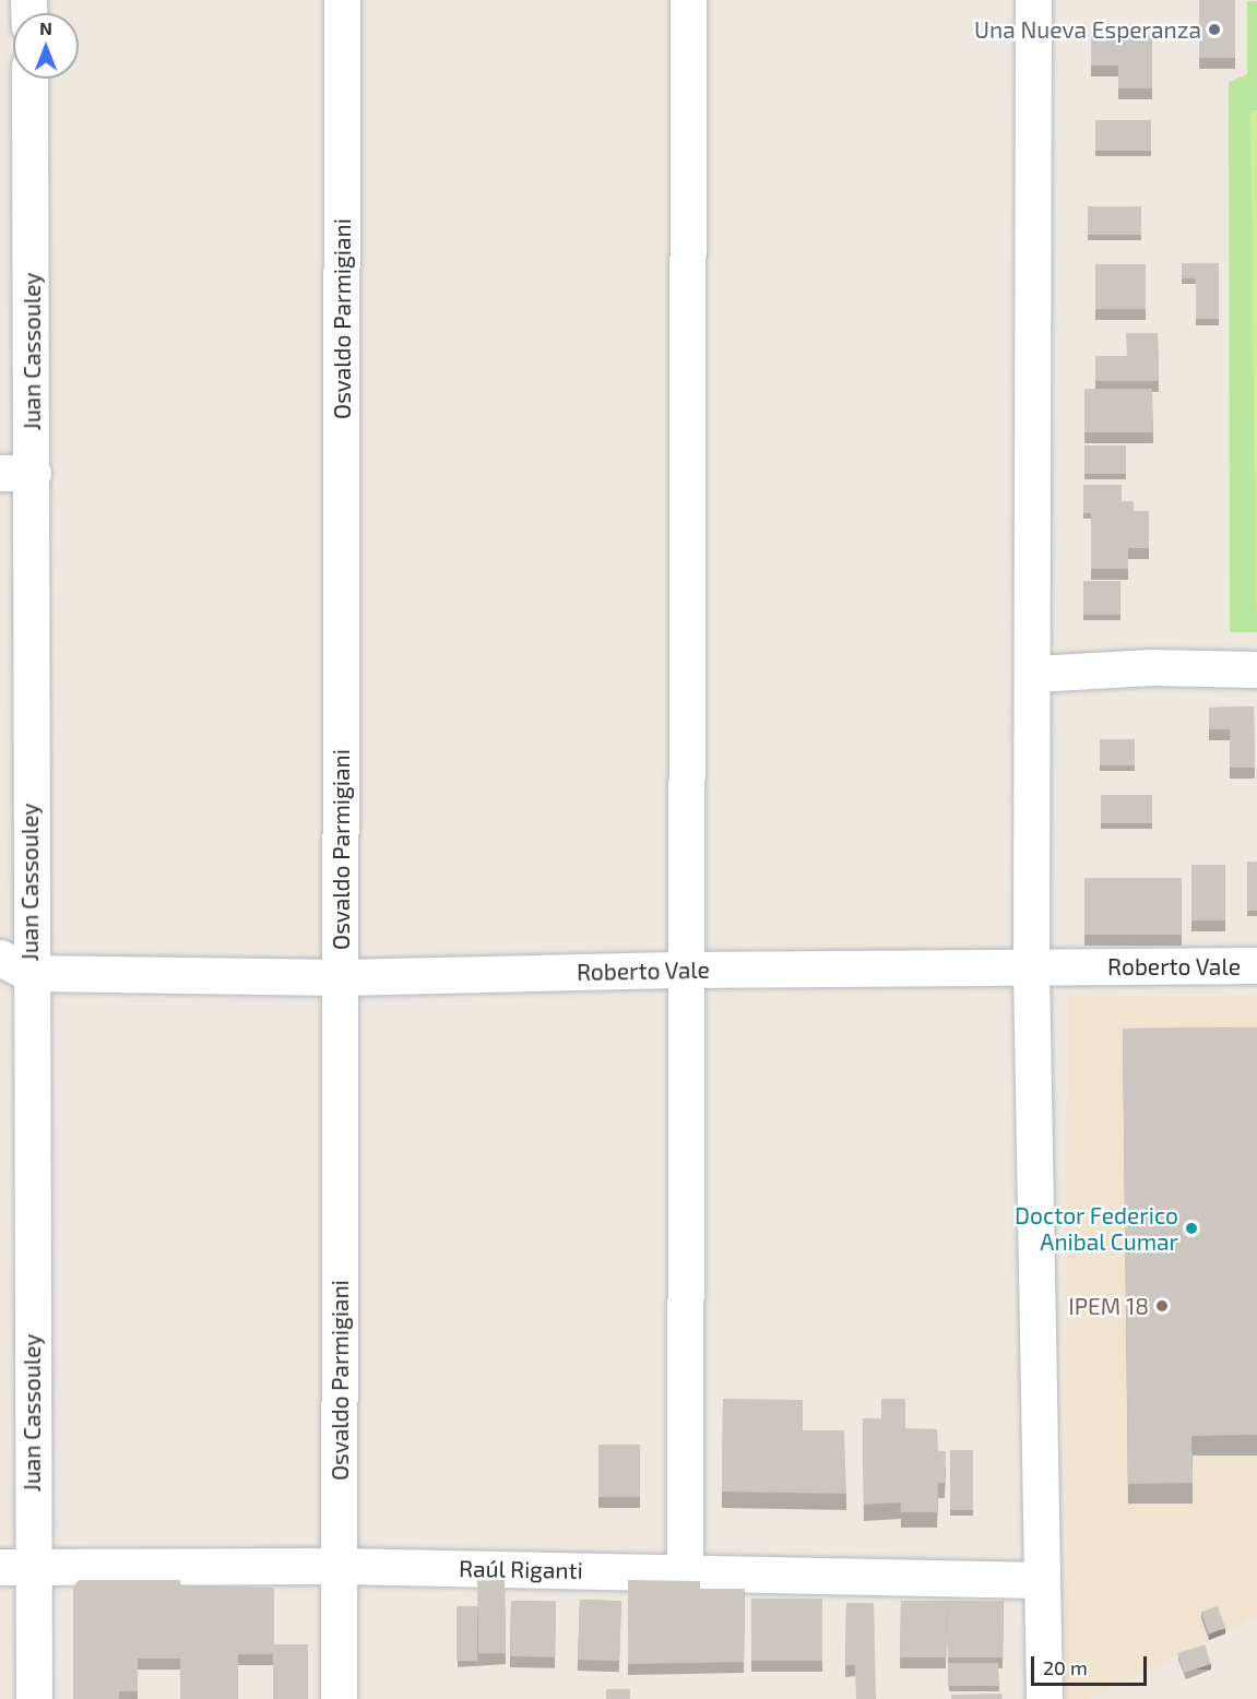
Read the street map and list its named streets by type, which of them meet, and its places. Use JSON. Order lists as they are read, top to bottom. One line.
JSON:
{"streets":{"street":["Osvaldo Parmigiani","Juan Cassouley","Roberto Vale","Raúl Riganti"]},"crossings":[["Osvaldo Parmigiani","Roberto Vale"],["Osvaldo Parmigiani","Raúl Riganti"],["Juan Cassouley","Roberto Vale"],["Juan Cassouley","Raúl Riganti"]],"places":["Una Nueva Esperanza","Doctor Federico Anibal Cumar","IPEM 18"],"scale_bar":"20 m","north":"top"}
